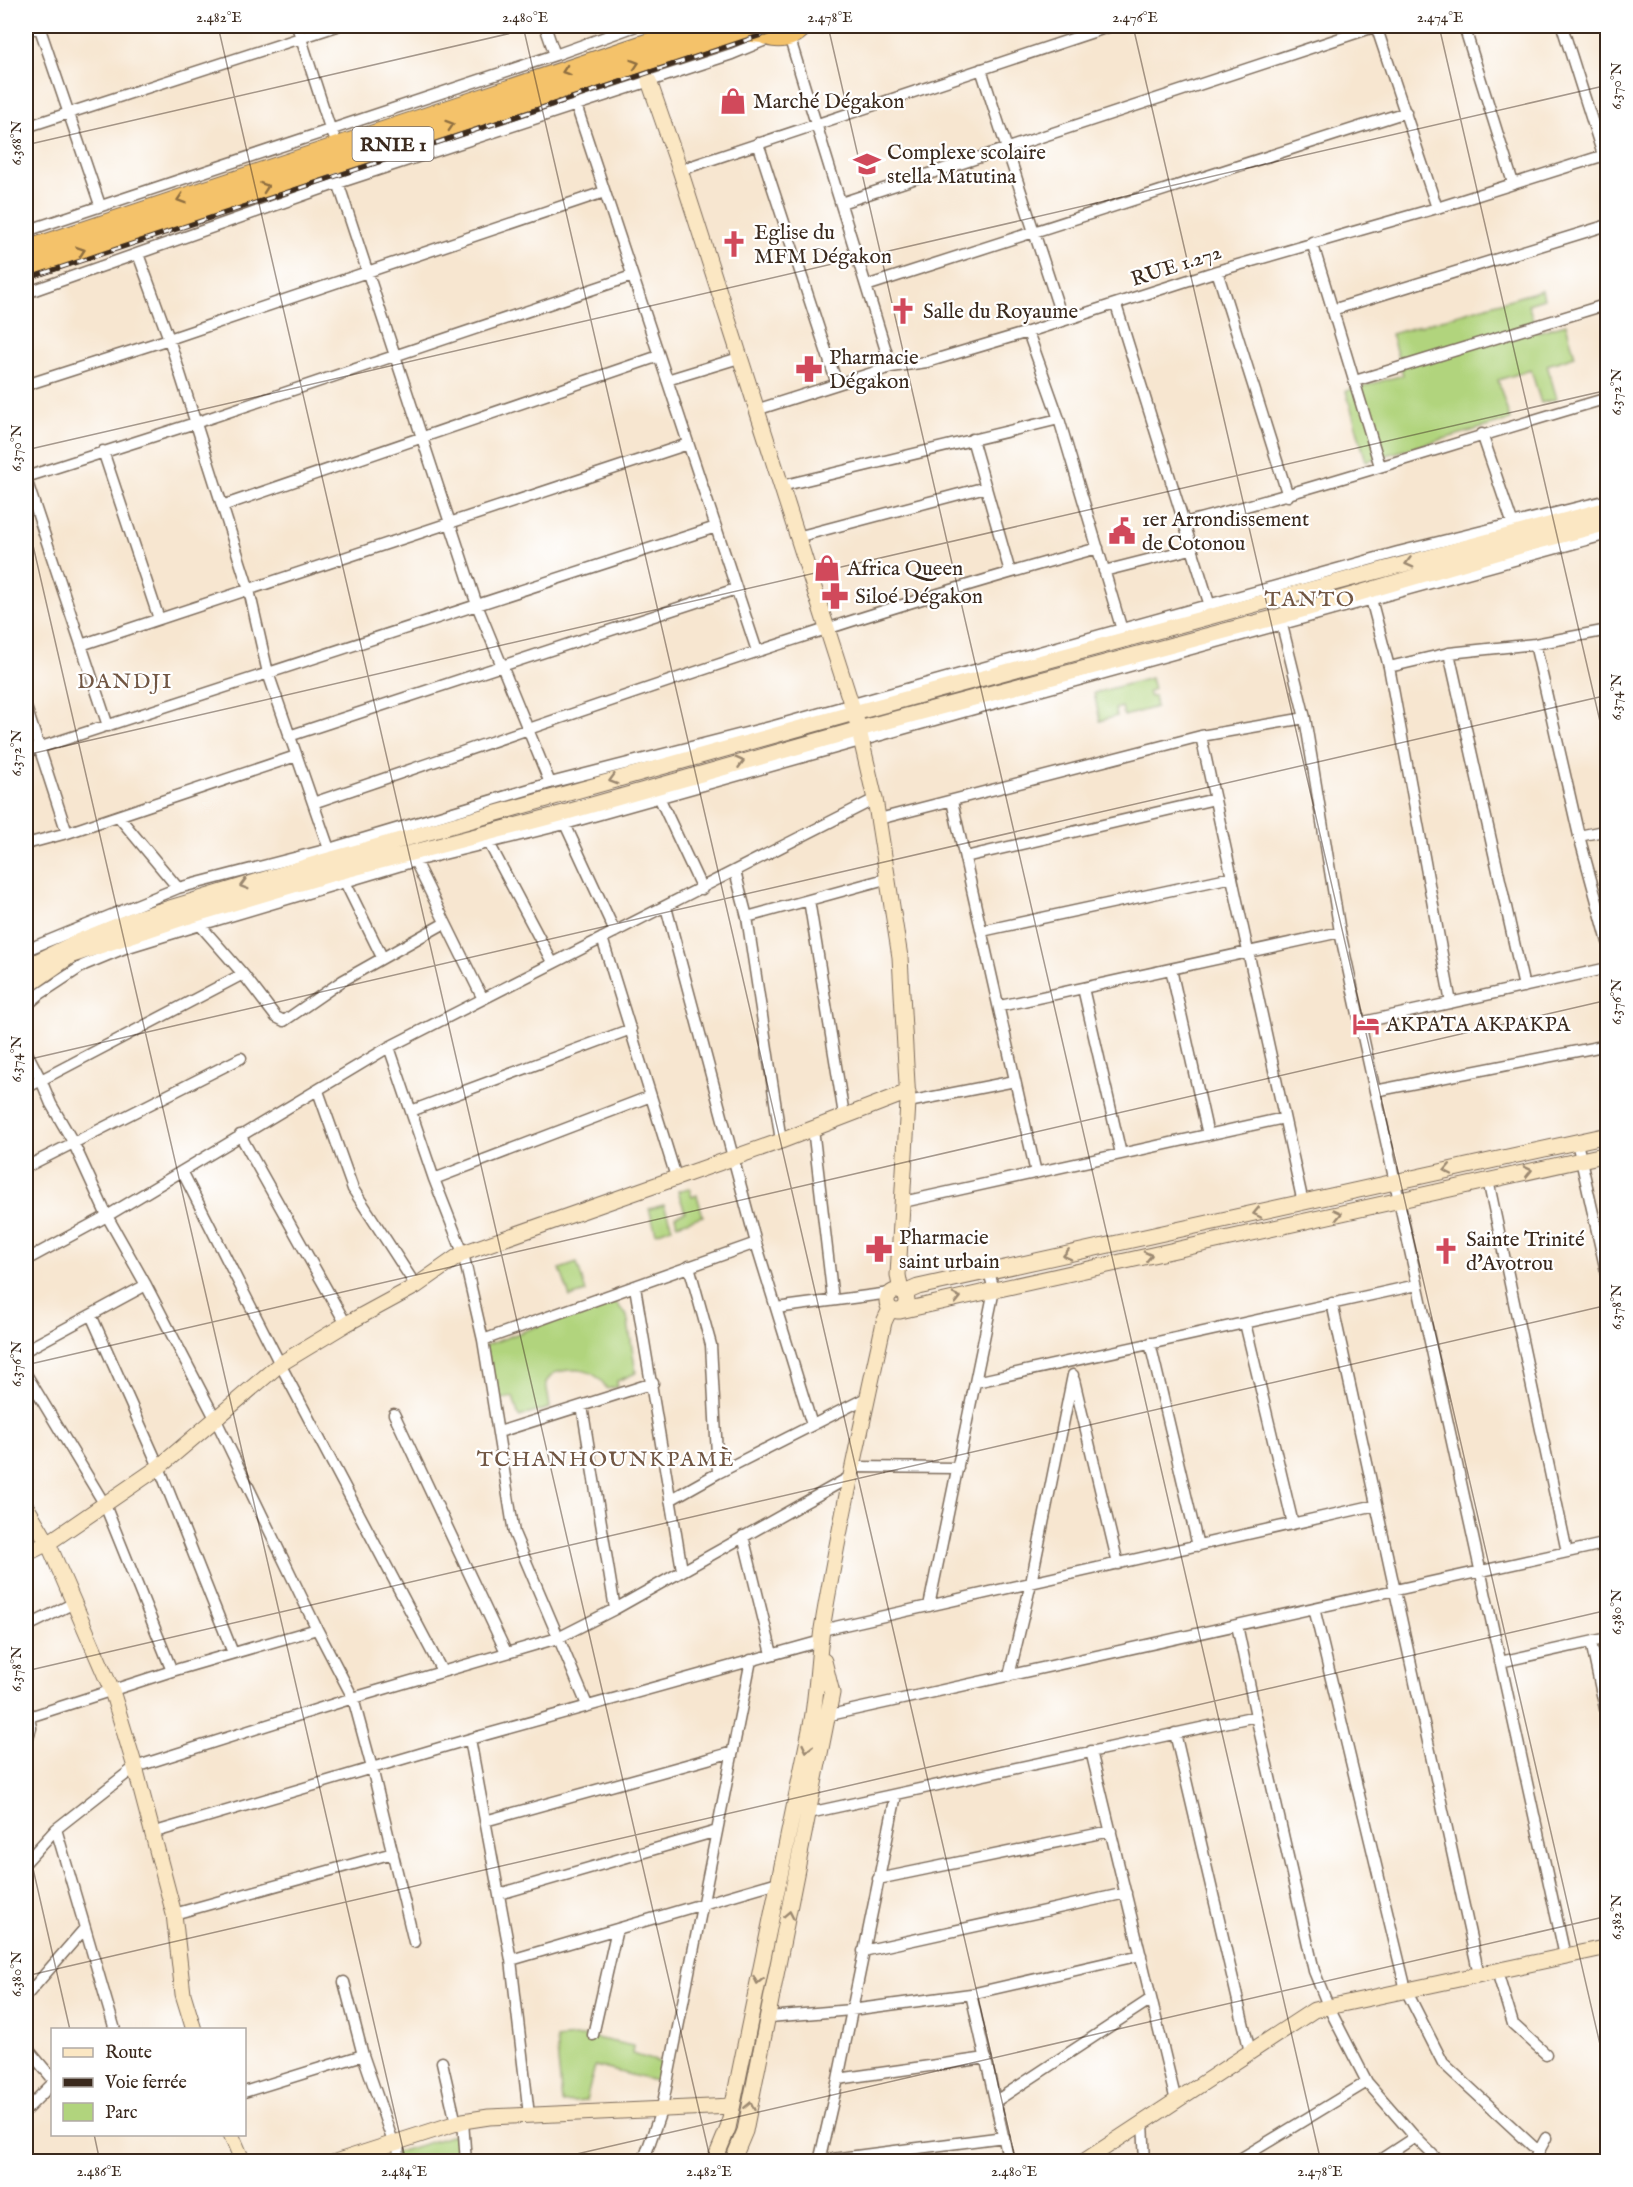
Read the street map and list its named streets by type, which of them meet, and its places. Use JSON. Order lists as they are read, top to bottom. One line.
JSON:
{"streets":{"highway":["RNIE 1"],"street":["RUE 1.272"]},"districts":["TANTO","DANDJI","TCHANHOUNKPAMÈ"],"places":{"shop":["Marché Dégakon","Africa Queen"],"school or university":["Complexe scolaire stella Matutina"],"church":["Eglise du MFM Dégakon","Salle du Royaume","Sainte Trinité d'Avotrou"],"pharmacy":["Pharmacie Dégakon","Siloé Dégakon","Pharmacie saint urbain"],"public building":["1er Arrondissement de Cotonou"],"hotel":["AKPATA AKPAKPA"]},"legend":["Route","Voie ferrée","Parc"],"coordinates":["2.482°E","2.480°E","2.478°E","2.476°E","2.474°E","6.370°N","6.368°N","6.372°N","6.374°N","6.376°N","6.378°N","6.380°N","6.382°N","2.486°E","2.484°E"]}
